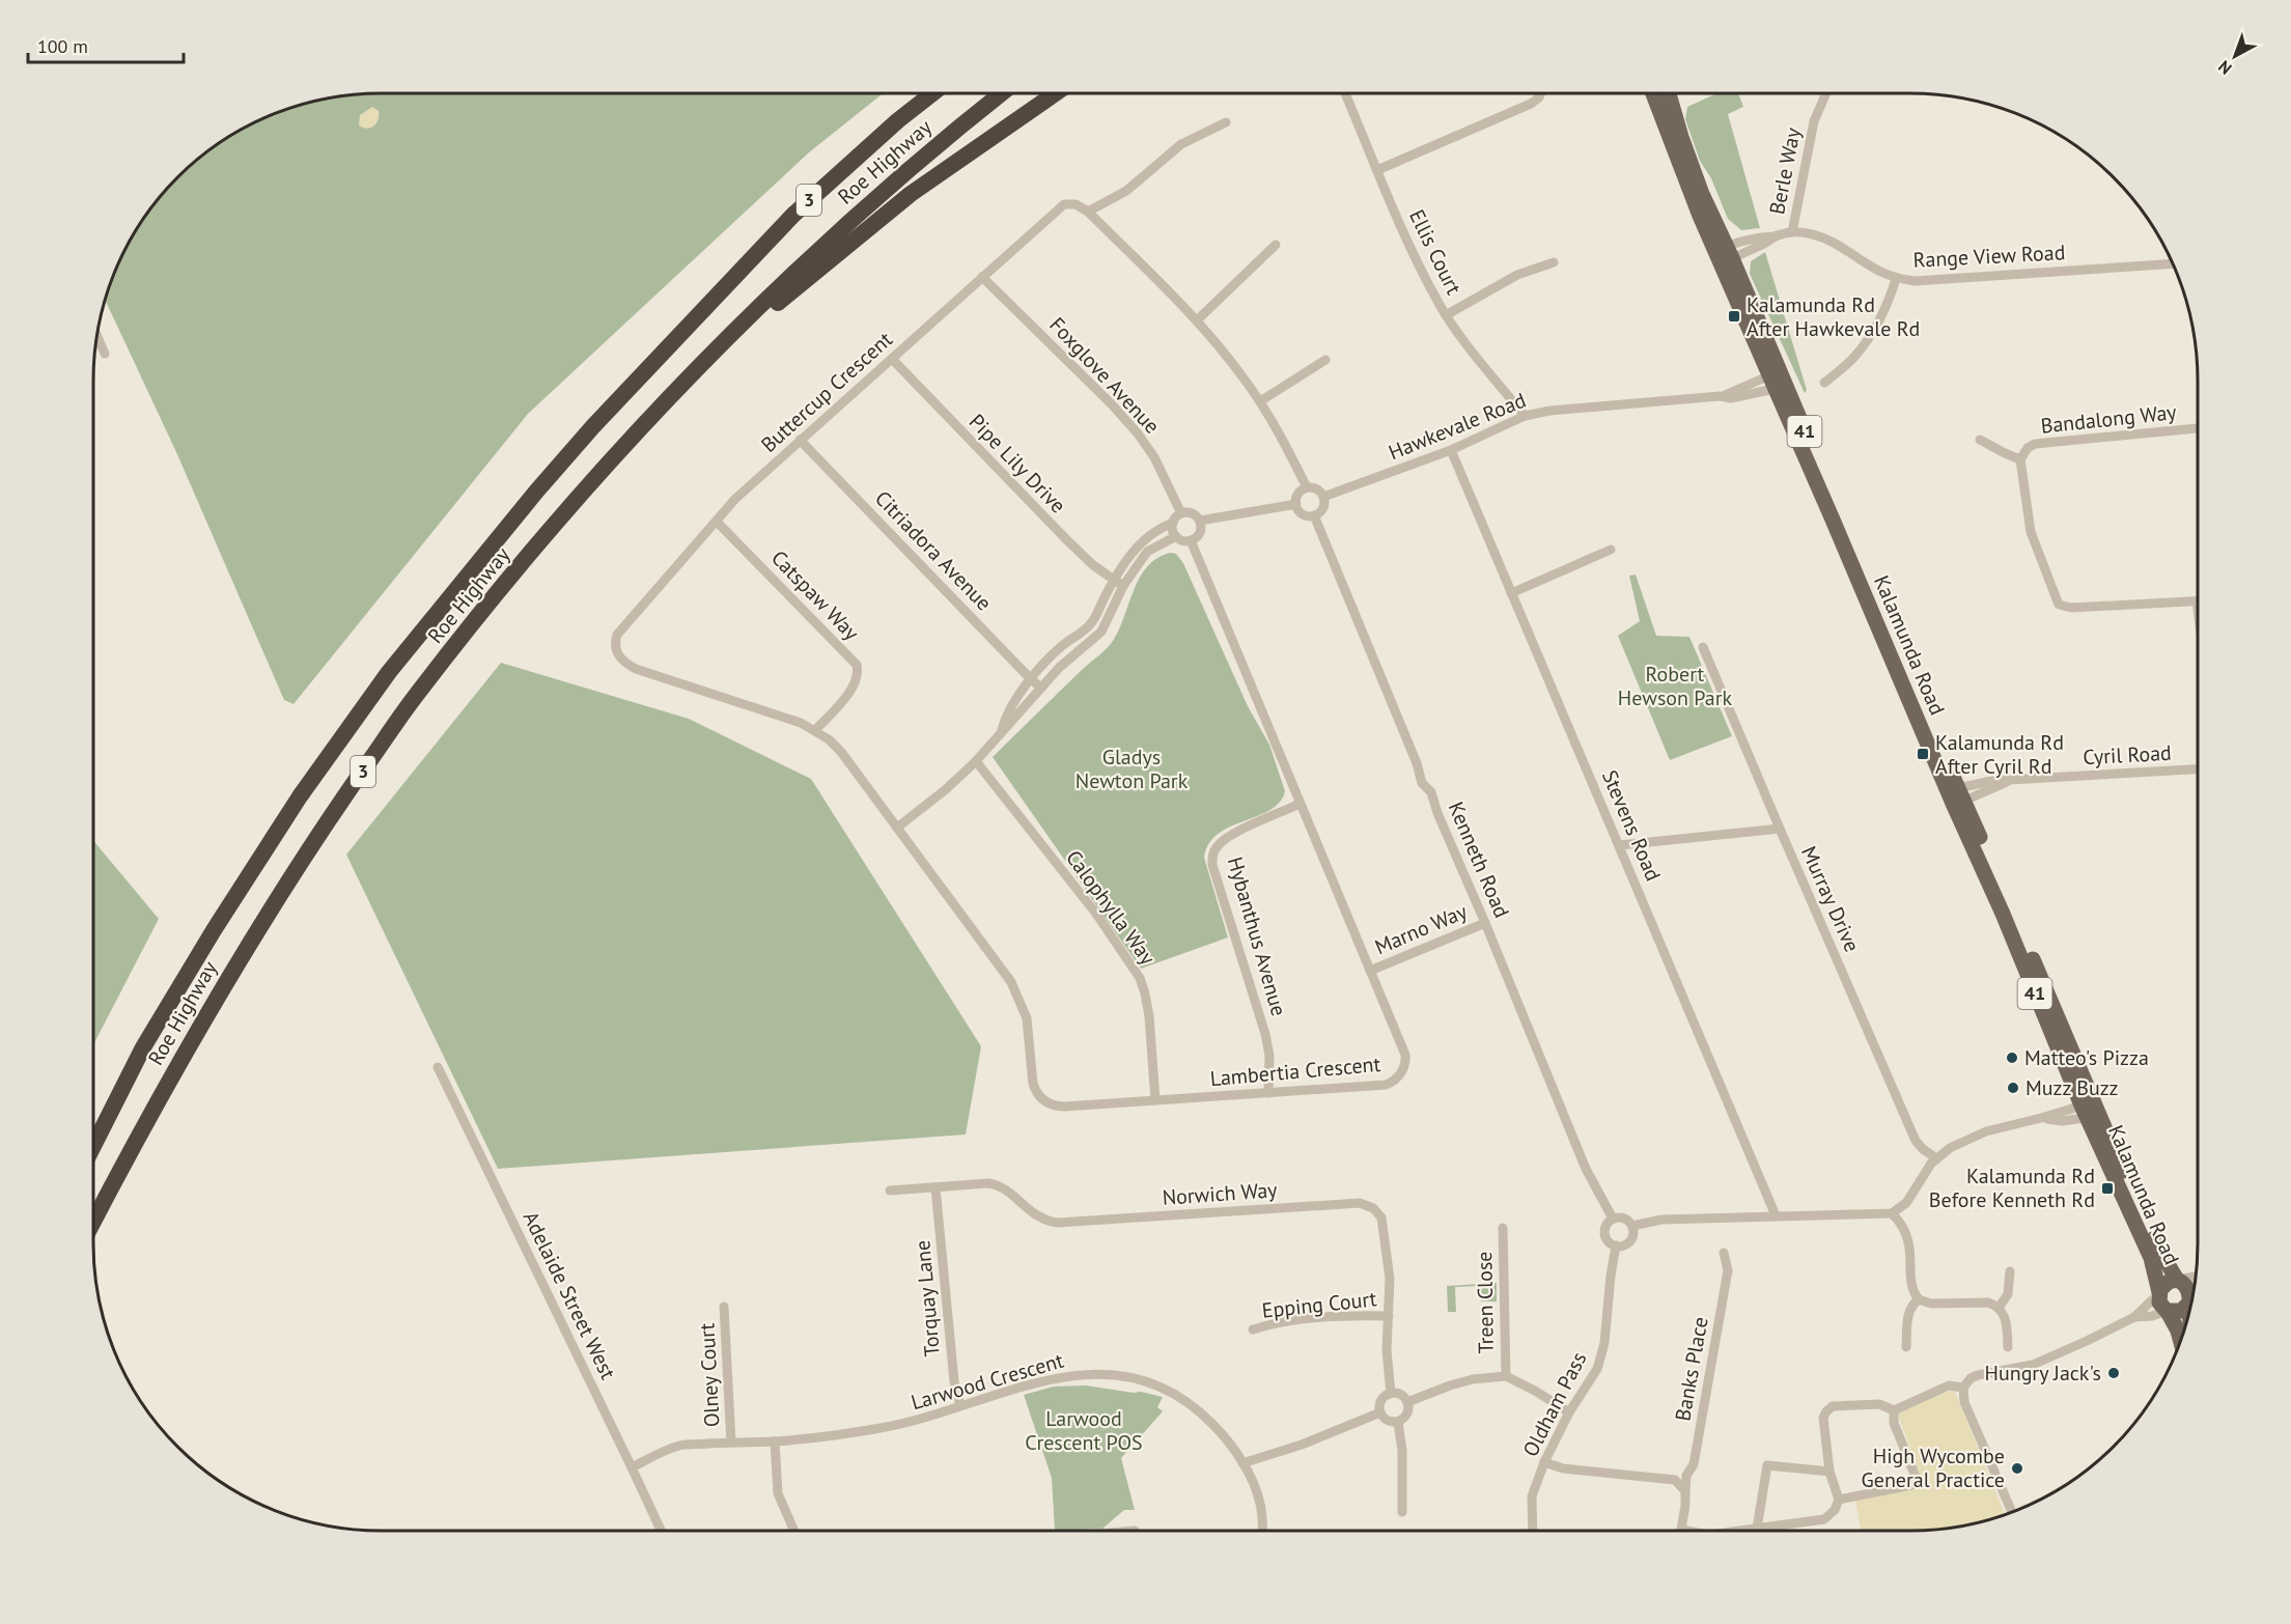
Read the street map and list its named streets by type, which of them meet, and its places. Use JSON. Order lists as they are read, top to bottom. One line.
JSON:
{"streets":{"highway":["Roe Highway","3"],"main road":["41","Kalamunda Road"],"street":["Berle Way","Ellis Court","Range View Road","Foxglove Avenue","Buttercup Crescent","Bandalong Way","Hawkevale Road","Pipe Lily Drive","Citriadora Avenue","Catspaw Way","Cyril Road","Stevens Road","Kenneth Road","Murray Drive","Calophylla Way","Marno Way","Hybanthus Avenue","Lambertia Crescent","Norwich Way","Adelaide Street West","Torquay Lane","Treen Close","Epping Court","Banks Place","Olney Court","Larwood Crescent","Oldham Pass"]},"crossings":[["Berle Way","Range View Road"],["Ellis Court","Hawkevale Road"],["Range View Road","Kalamunda Road"],["Foxglove Avenue","Buttercup Crescent"],["Foxglove Avenue","Lambertia Crescent"],["Buttercup Crescent","Pipe Lily Drive"],["Buttercup Crescent","Citriadora Avenue"],["Buttercup Crescent","Catspaw Way"],["Buttercup Crescent","Lambertia Crescent"],["Hawkevale Road","Kalamunda Road"],["Hawkevale Road","Stevens Road"],["Hawkevale Road","Kenneth Road"],["Kalamunda Road","Cyril Road"],["Kenneth Road","Marno Way"],["Kenneth Road","Oldham Pass"],["Calophylla Way","Lambertia Crescent"],["Marno Way","Lambertia Crescent"],["Hybanthus Avenue","Lambertia Crescent"],["Norwich Way","Torquay Lane"],["Norwich Way","Epping Court"],["Adelaide Street West","Larwood Crescent"],["Torquay Lane","Larwood Crescent"],["Olney Court","Larwood Crescent"]],"parks":["Robert Hewson Park","Gladys Newton Park","Larwood Crescent POS"],"places":{"transit":["Kalamunda Rd After Hawkevale Rd","Kalamunda Rd After Cyril Rd","Kalamunda Rd Before Kenneth Rd"],"other":["Matteo's Pizza","Muzz Buzz","Hungry Jack's","High Wycombe General Practice"]},"scale_bar":"100 m","north":"bottom left"}
